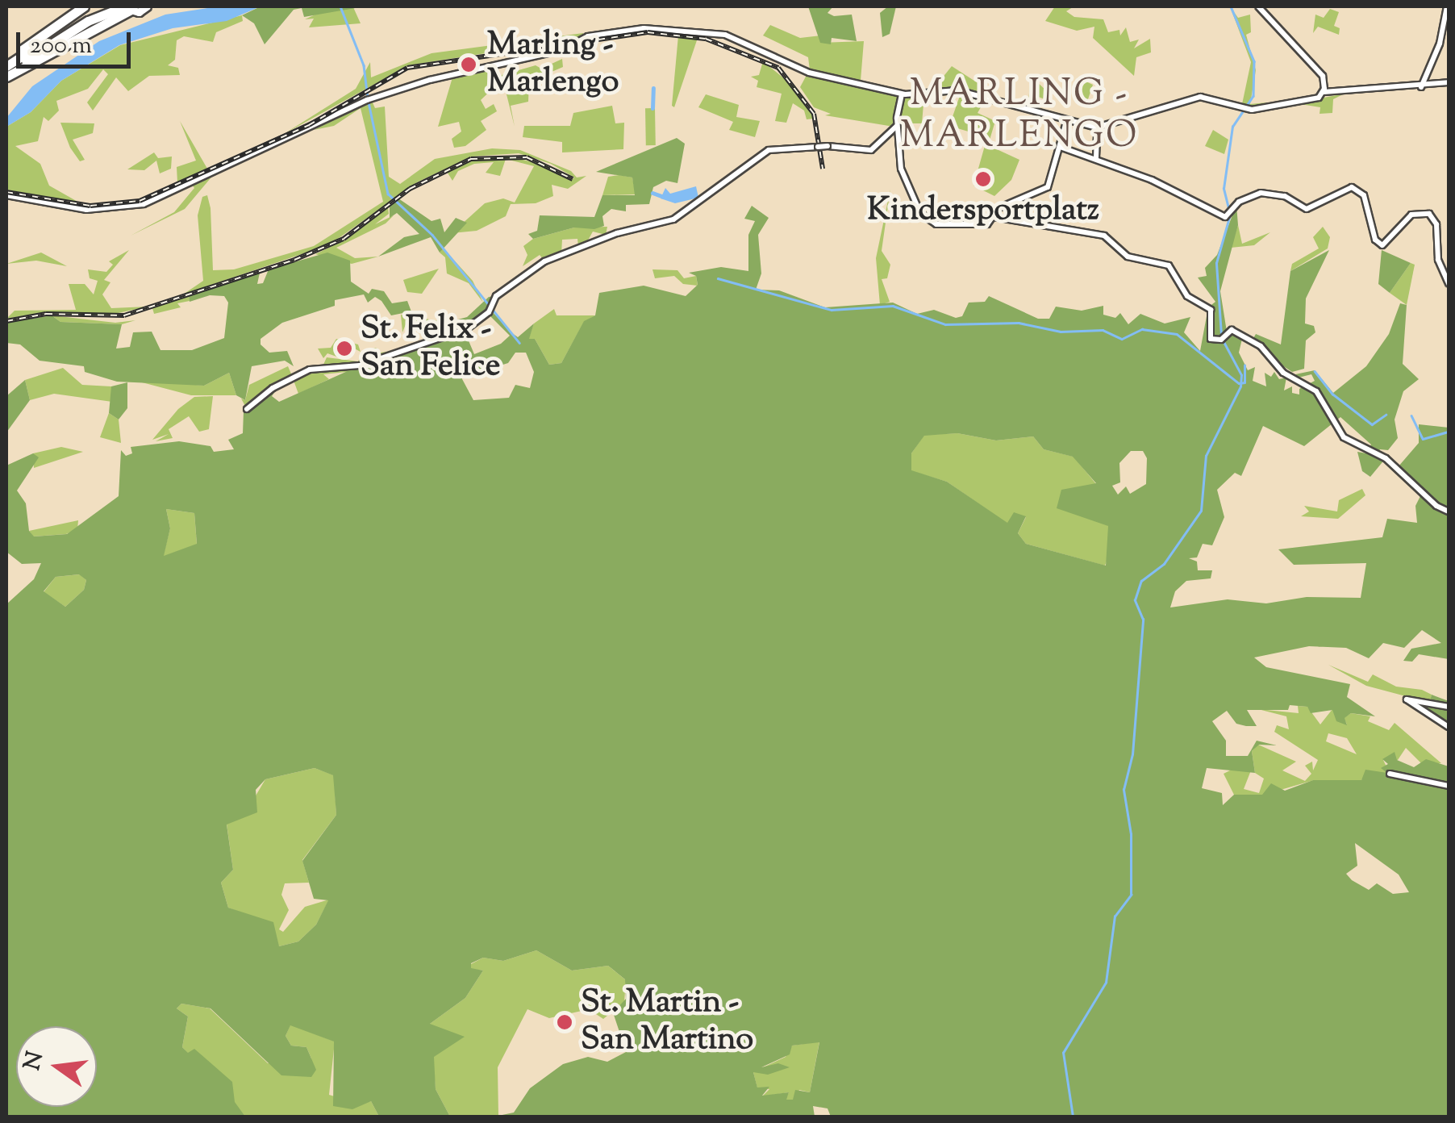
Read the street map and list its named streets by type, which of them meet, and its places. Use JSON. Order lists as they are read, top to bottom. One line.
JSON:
{"districts":["MARLING - MARLENGO"],"places":["Marling - Marlengo","Kindersportplatz","St. Felix - San Felice","St. Martin - San Martino"],"scale_bar":"200 m","north":"left"}
